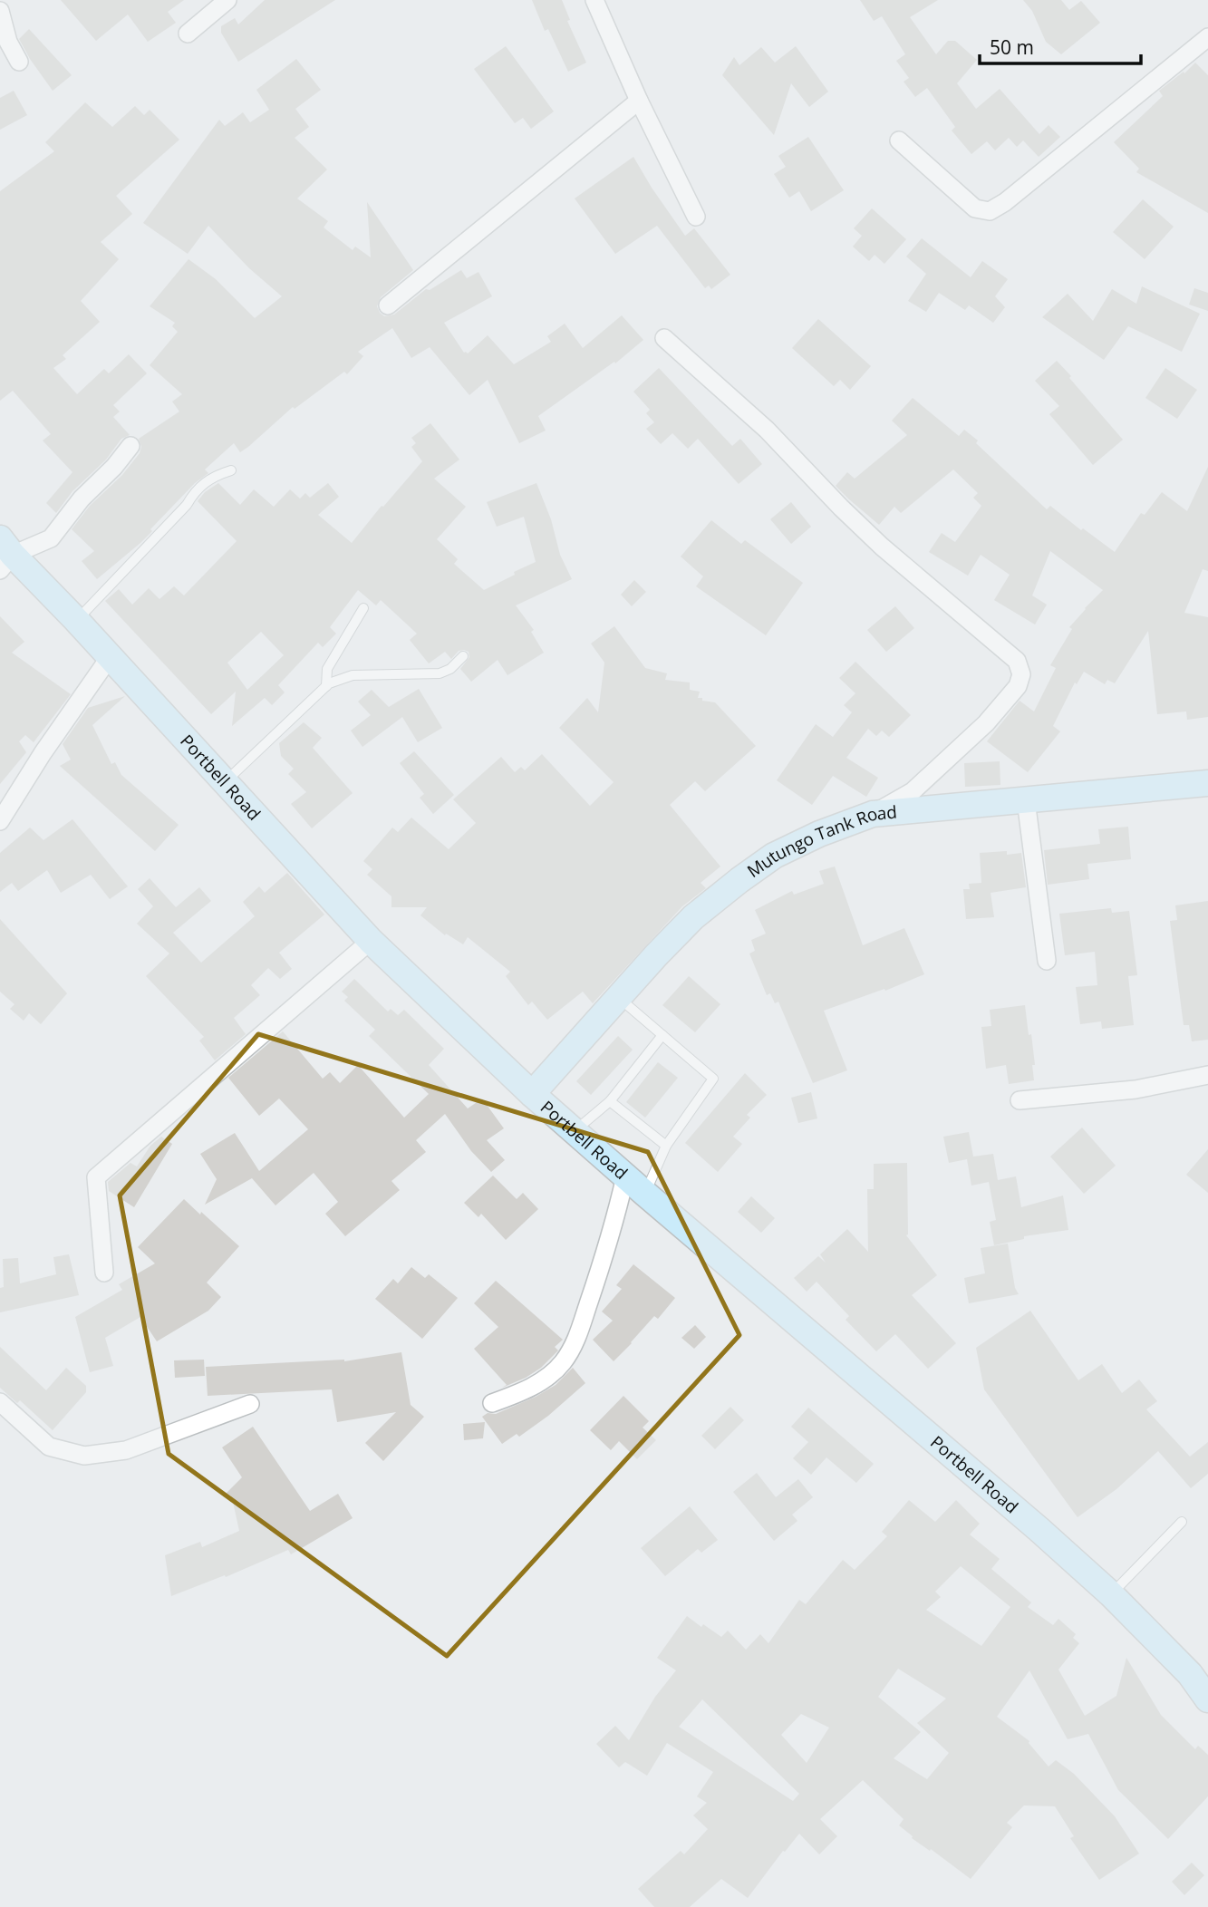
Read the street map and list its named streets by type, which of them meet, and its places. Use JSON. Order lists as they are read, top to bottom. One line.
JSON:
{"streets":{"main road":["Portbell Road","Mutungo Tank Road"]},"crossings":[["Portbell Road","Mutungo Tank Road"]],"scale_bar":"50 m"}
